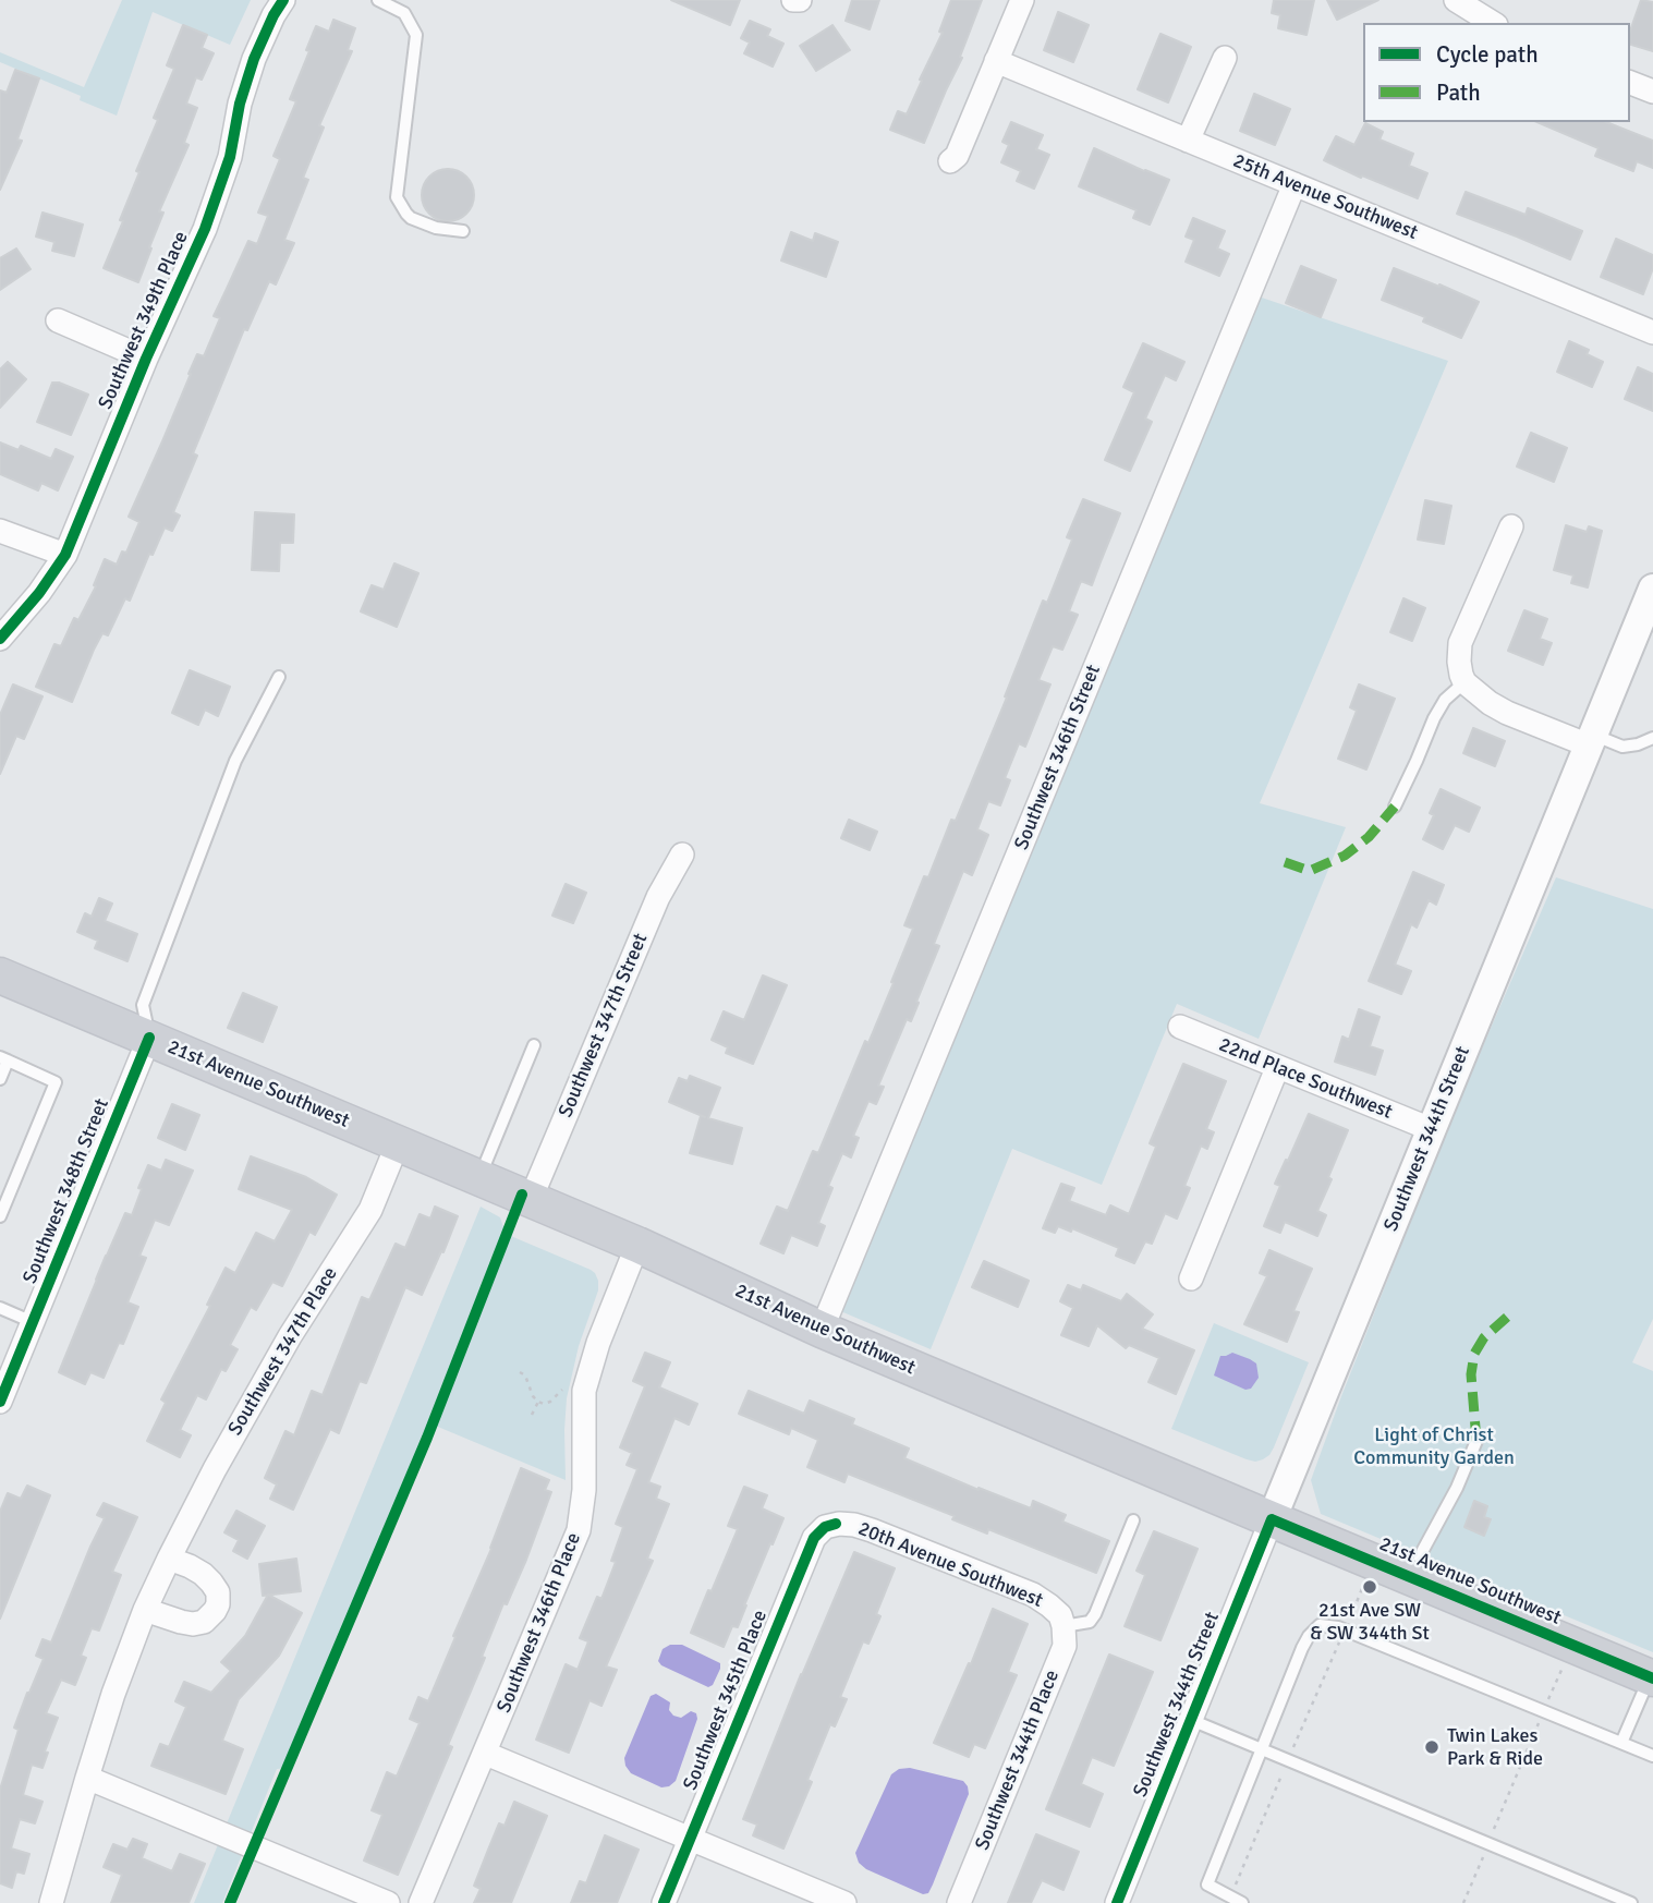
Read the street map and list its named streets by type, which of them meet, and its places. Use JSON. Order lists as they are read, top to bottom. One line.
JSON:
{"streets":{"main road":["21st Avenue Southwest"],"street":["25th Avenue Southwest","Southwest 349th Place","Southwest 346th Street","Southwest 347th Street","22nd Place Southwest","Southwest 344th Street","Southwest 348th Street","Southwest 347th Place","20th Avenue Southwest","Southwest 346th Place","Southwest 345th Place","Southwest 344th Place"]},"crossings":[["25th Avenue Southwest","Southwest 346th Street"],["Southwest 346th Street","21st Avenue Southwest"],["Southwest 347th Street","21st Avenue Southwest"],["22nd Place Southwest","Southwest 344th Street"],["21st Avenue Southwest","Southwest 344th Street"],["21st Avenue Southwest","Southwest 348th Street"],["21st Avenue Southwest","Southwest 347th Place"],["21st Avenue Southwest","Southwest 346th Place"],["20th Avenue Southwest","Southwest 345th Place"],["20th Avenue Southwest","Southwest 344th Place"]],"parks":["Light of Christ Community Garden"],"places":["21st Ave SW & SW 344th St","Twin Lakes Park & Ride"],"legend":["Cycle path","Path"]}
